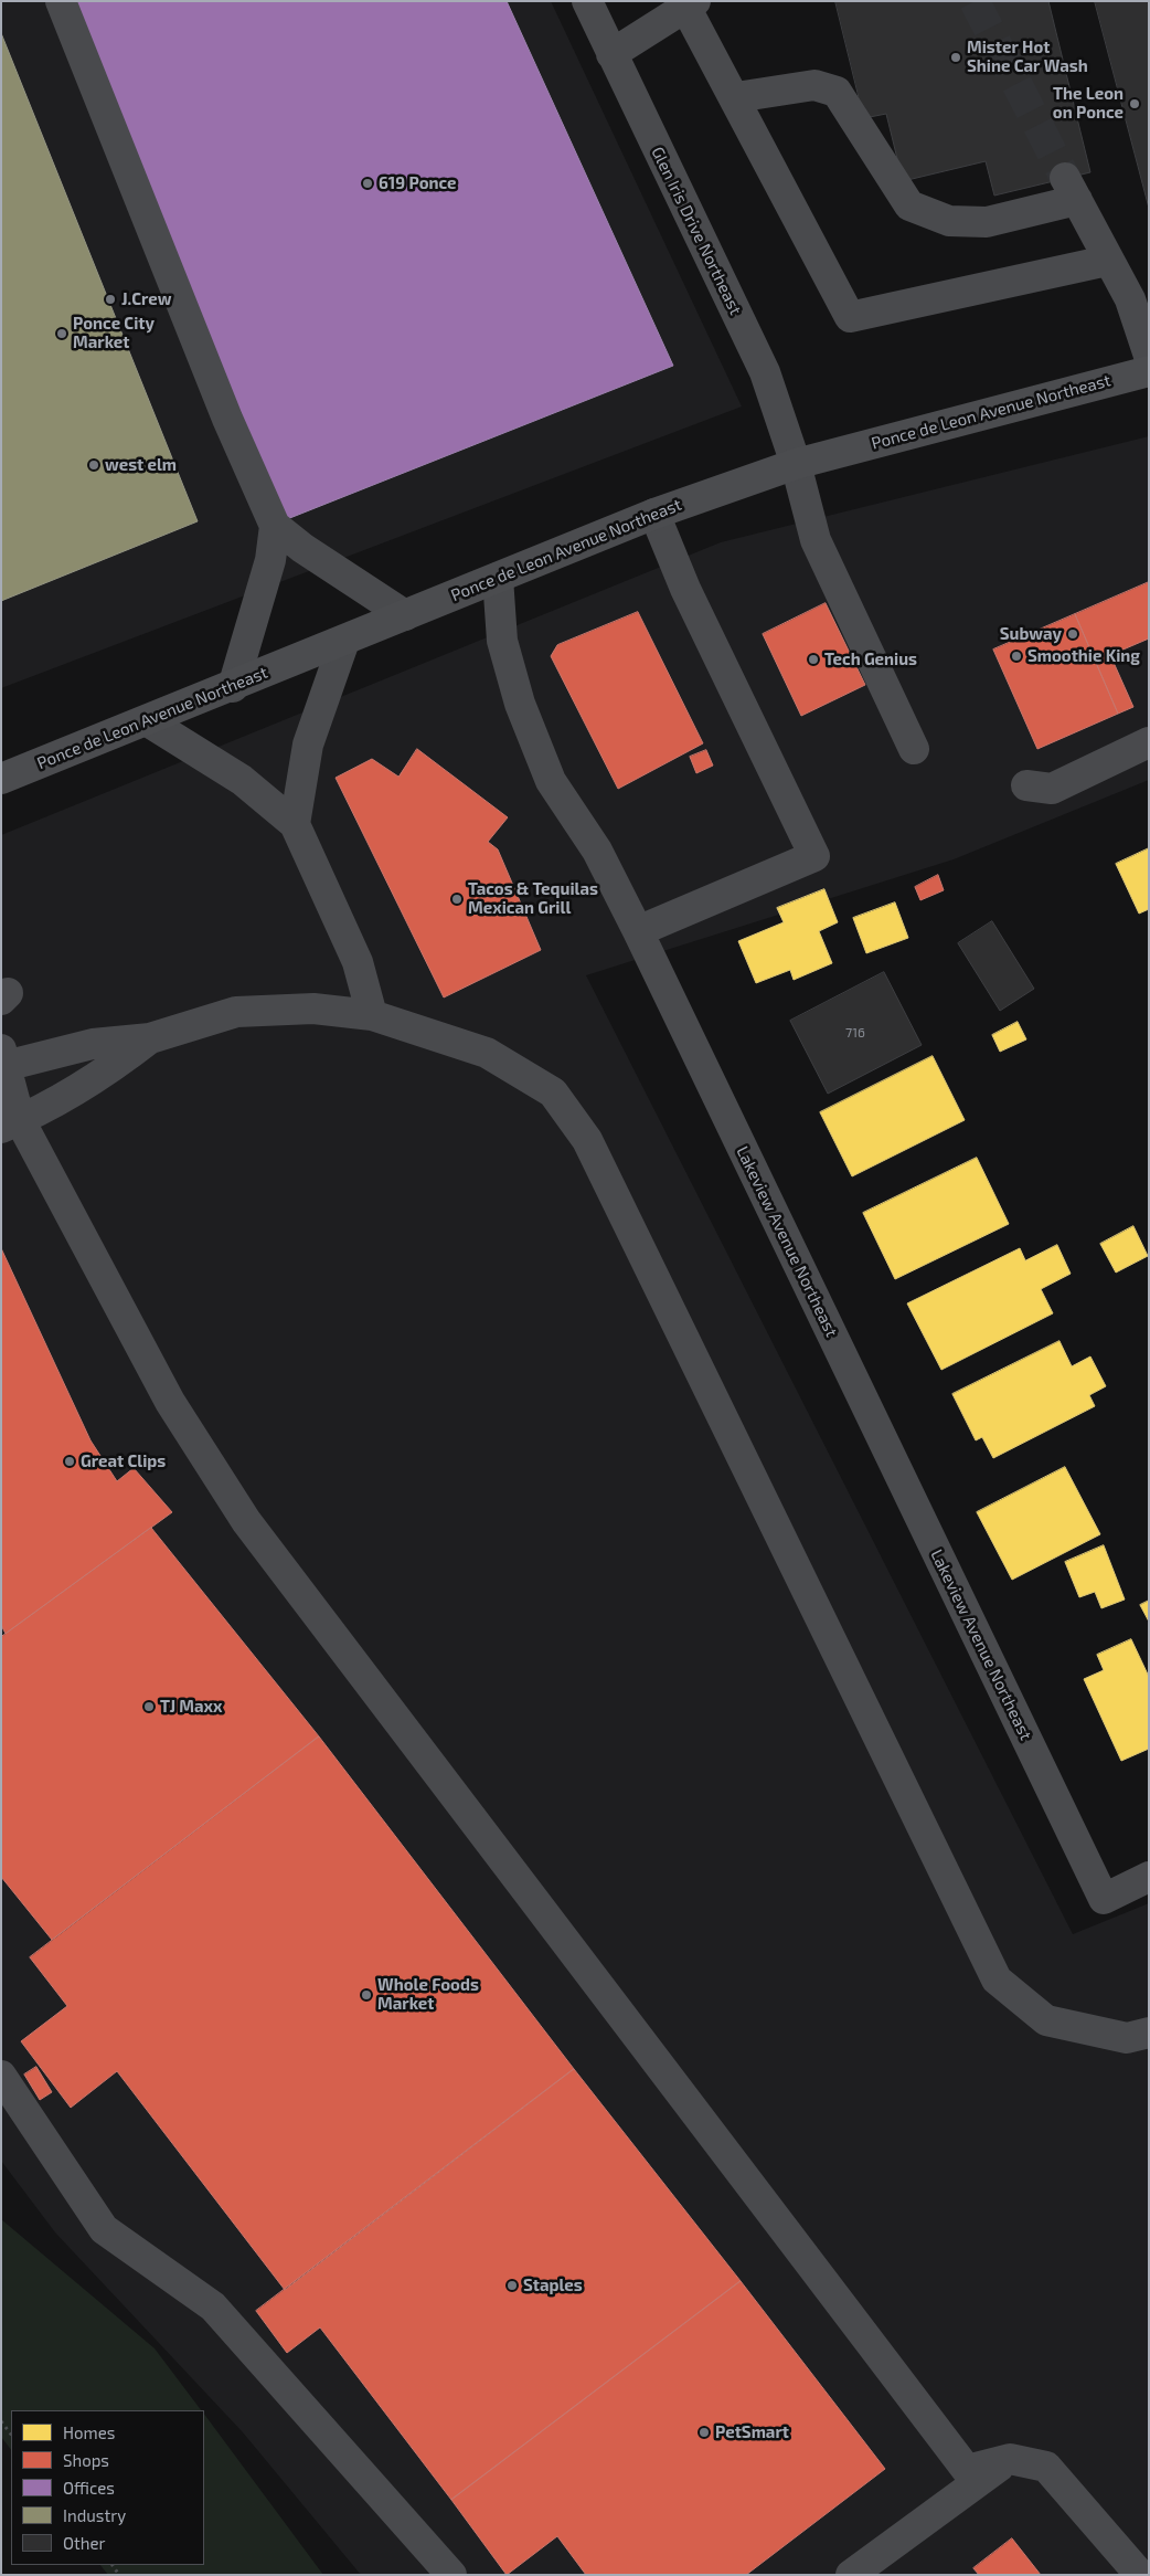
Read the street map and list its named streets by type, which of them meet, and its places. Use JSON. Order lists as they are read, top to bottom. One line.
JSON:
{"streets":{"highway":["Ponce de Leon Avenue Northeast"],"street":["Glen Iris Drive Northeast","Lakeview Avenue Northeast"]},"crossings":[["Glen Iris Drive Northeast","Ponce de Leon Avenue Northeast"],["Ponce de Leon Avenue Northeast","Lakeview Avenue Northeast"]],"places":["Mister Hot Shine Car Wash","The Leon on Ponce","619 Ponce","J.Crew","Ponce City Market","west elm","Subway","Smoothie King","Tech Genius","Tacos & Tequilas Mexican Grill","Great Clips","TJ Maxx","Whole Foods Market","Staples","PetSmart"],"house_numbers":["716"],"legend":["Homes","Shops","Offices","Industry","Other"]}
